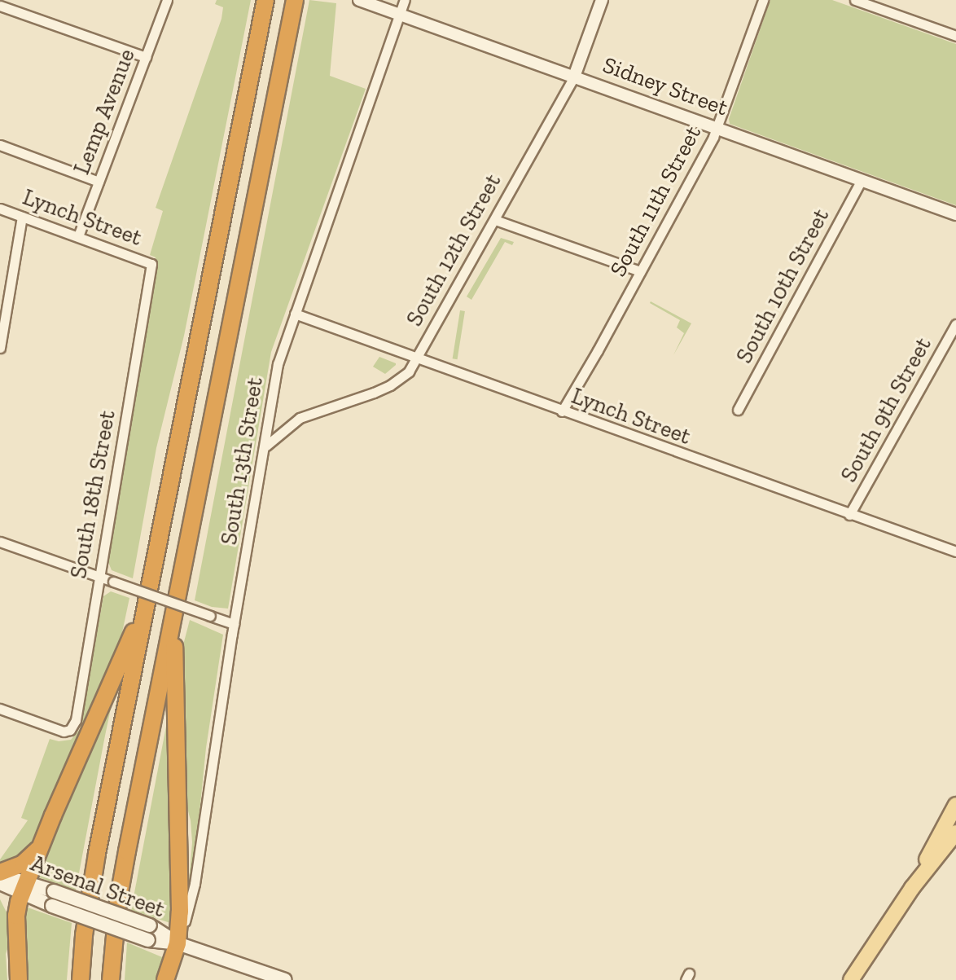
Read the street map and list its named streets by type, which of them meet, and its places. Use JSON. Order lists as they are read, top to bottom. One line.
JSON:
{"streets":{"main road":["Arsenal Street"],"street":["Sidney Street","Lemp Avenue","South 11th Street","Lynch Street","South 12th Street","South 10th Street","South 9th Street","South 13th Street","South 18th Street"]},"crossings":[["Sidney Street","South 11th Street"],["Sidney Street","South 12th Street"],["Sidney Street","South 10th Street"],["Sidney Street","South 13th Street"],["Lemp Avenue","Lynch Street"],["South 11th Street","Lynch Street"],["Lynch Street","South 12th Street"],["Lynch Street","South 9th Street"],["Lynch Street","South 13th Street"],["Lynch Street","South 18th Street"],["South 12th Street","South 13th Street"],["South 13th Street","Arsenal Street"]]}
